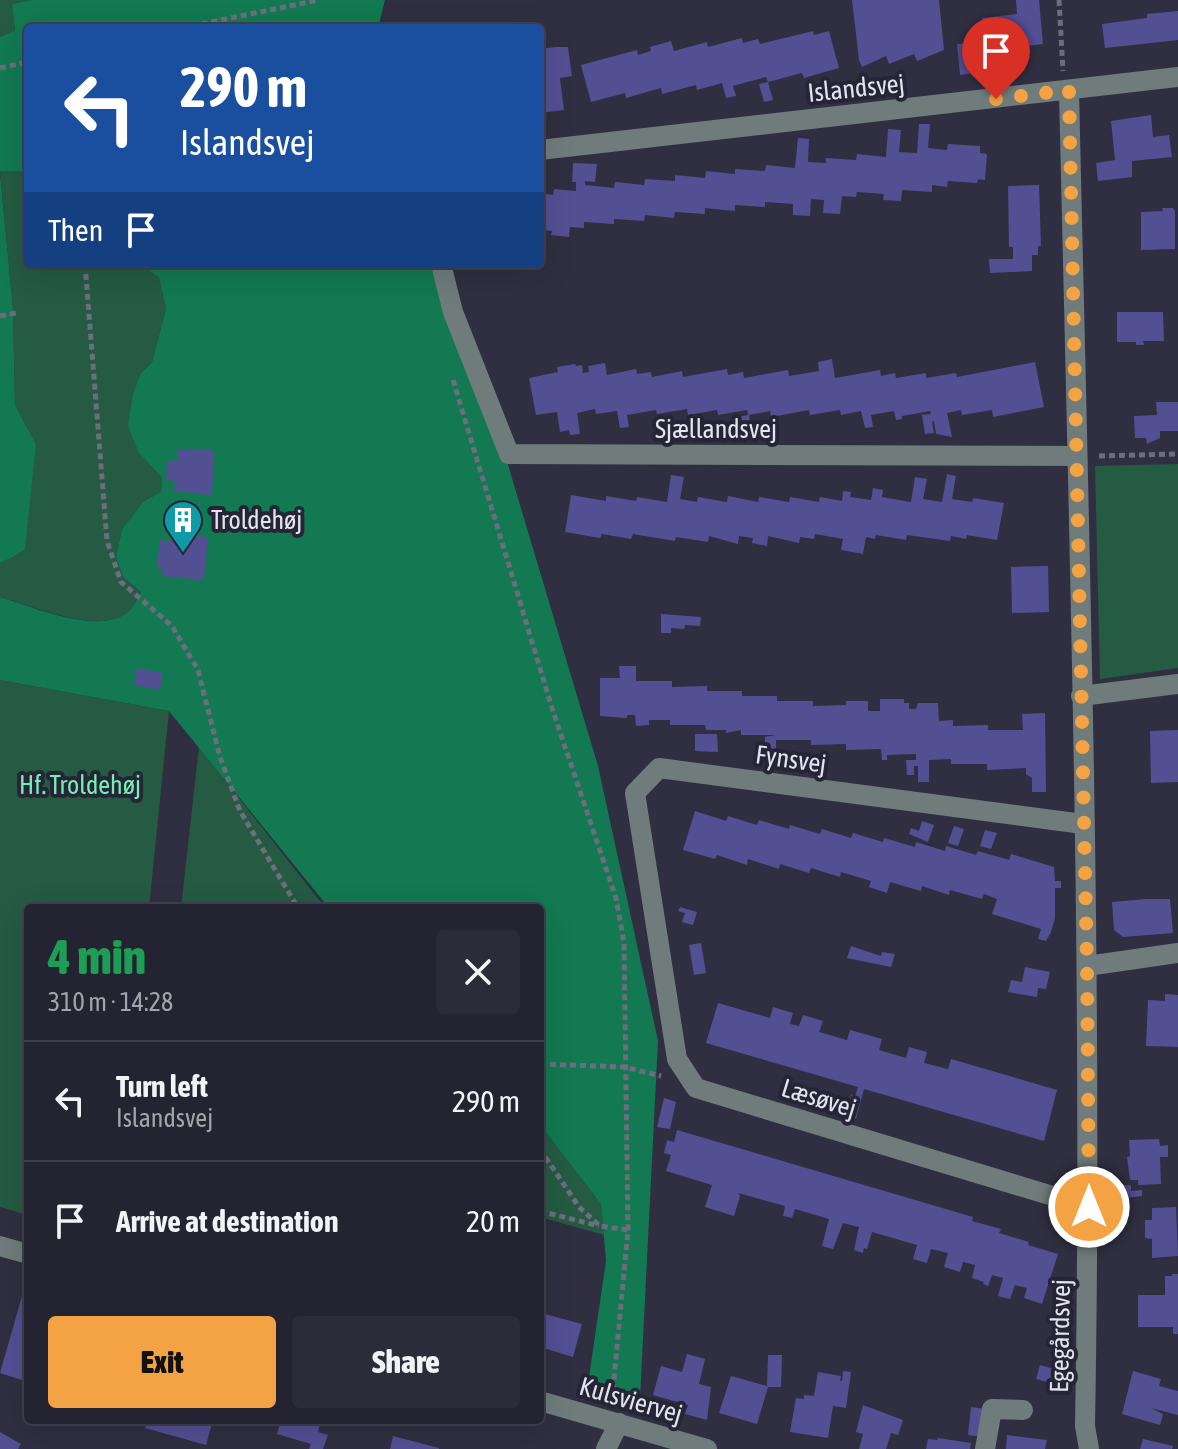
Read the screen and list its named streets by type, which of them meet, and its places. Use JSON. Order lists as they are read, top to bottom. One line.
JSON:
{"streets":{"street":["Islandsvej","Sjællandsvej","Fynsvej","Læsøvej","Egegårdsvej","Kulsviervej"]},"crossings":[["Islandsvej","Egegårdsvej"],["Sjællandsvej","Egegårdsvej"],["Fynsvej","Læsøvej"],["Fynsvej","Egegårdsvej"],["Læsøvej","Egegårdsvej"]],"parks":["Hf. Troldehøj"],"places":{"building":["Troldehøj"]},"page":{"turn":["290 m","Islandsvej"],"then":"Then","heading":["4 min","310 m · 14:28"],"list":[{"name":"Turn left","note":"Islandsvej","value":"290 m"},{"name":"Arrive at destination","value":"20 m"}],"buttons":["Exit","Share"]}}
